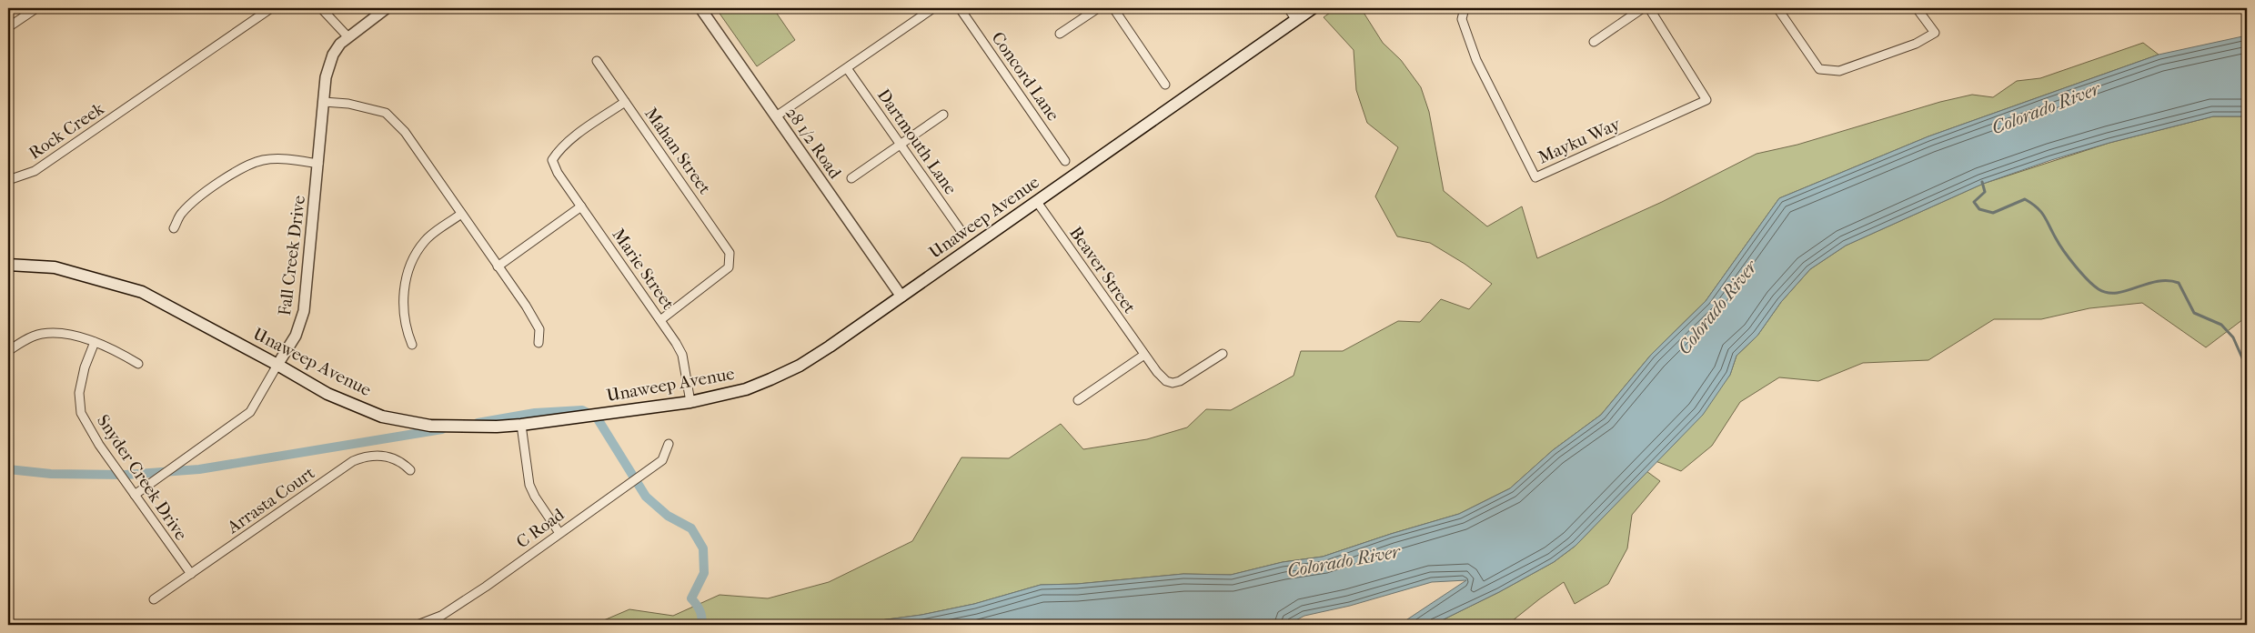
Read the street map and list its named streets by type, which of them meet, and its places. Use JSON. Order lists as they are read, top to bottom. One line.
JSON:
{"streets":{"main road":["Unaweep Avenue"],"street":["Concord Lane","Rock Creek","Mayku Way","Dartmouth Lane","28 1/2 Road","Mahan Street","Fall Creek Drive","Marie Street","Beaver Street","Snyder Creek Drive","Arrasta Court","C Road"]},"crossings":[["28 1/2 Road","Unaweep Avenue"],["Mahan Street","Marie Street"],["Unaweep Avenue","Fall Creek Drive"],["Unaweep Avenue","Marie Street"],["Unaweep Avenue","Beaver Street"],["Fall Creek Drive","Snyder Creek Drive"],["Snyder Creek Drive","Arrasta Court"]],"water":["Colorado River"]}
